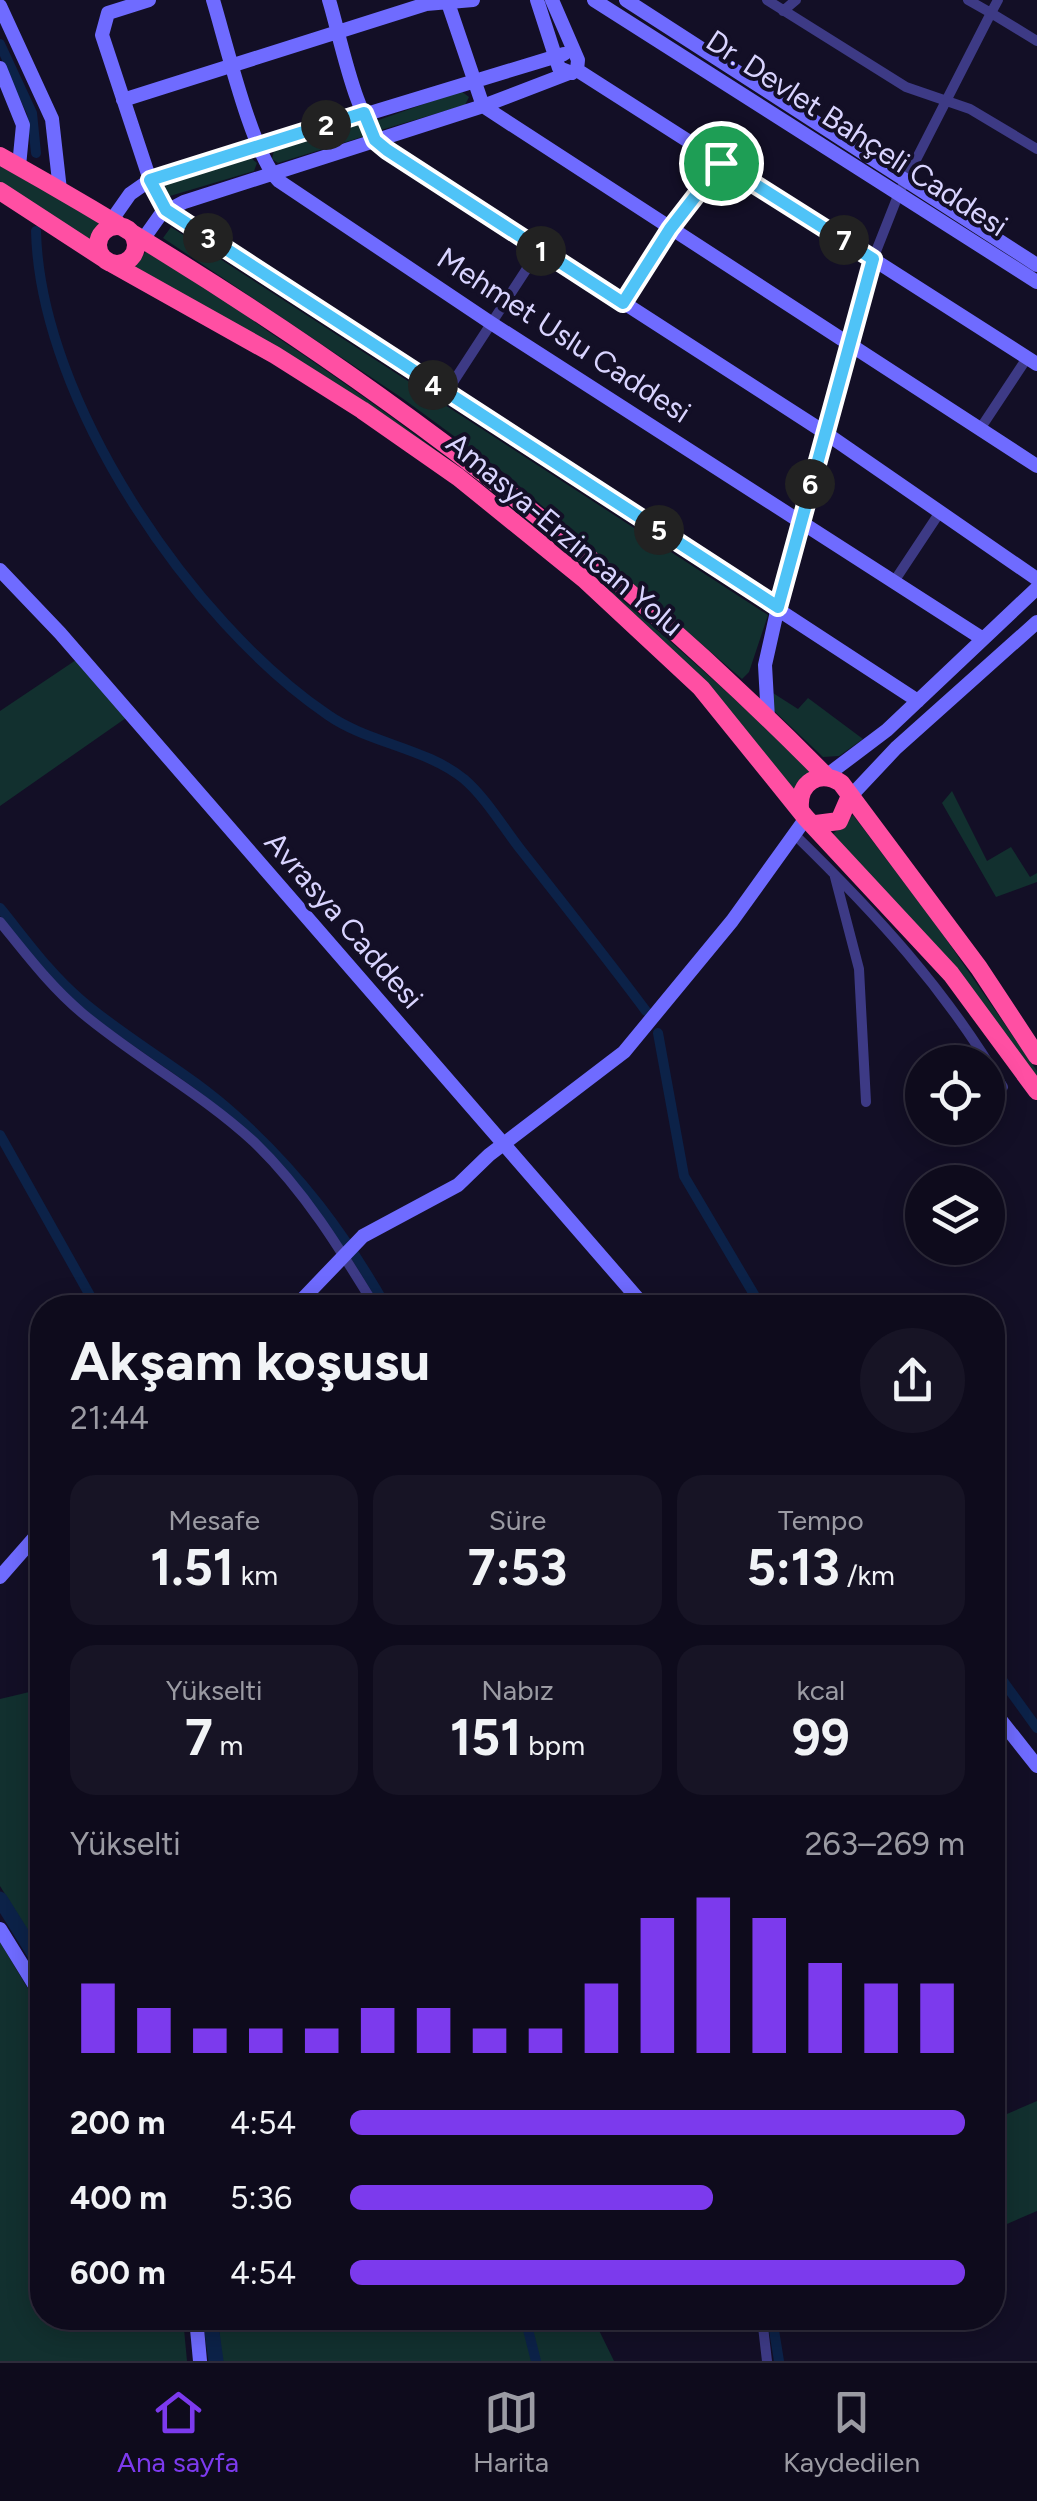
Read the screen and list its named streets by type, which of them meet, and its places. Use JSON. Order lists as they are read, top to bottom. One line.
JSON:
{"streets":{"highway":["Amasya-Erzincan Yolu"],"street":["Dr. Devlet Bahçeli Caddesi","Mehmet Uslu Caddesi","Avrasya Caddesi"]},"page":{"pins":["2","3","7","1","4","6","5"],"heading":["Akşam koşusu","21:44"],"stats":[["Mesafe","1.51 km"],["Süre","7:53"],["Tempo","5:13 /km"],["Yükselti","7 m"],["Nabız","151 bpm"],["kcal","99"]],"chart":["Yükselti","263–269 m"],"list":[{"name":"200 m","note":"4:54"},{"name":"400 m","note":"5:36"},{"name":"600 m","note":"4:54"}],"tabs":["Ana sayfa","Harita","Kaydedilen"]}}
